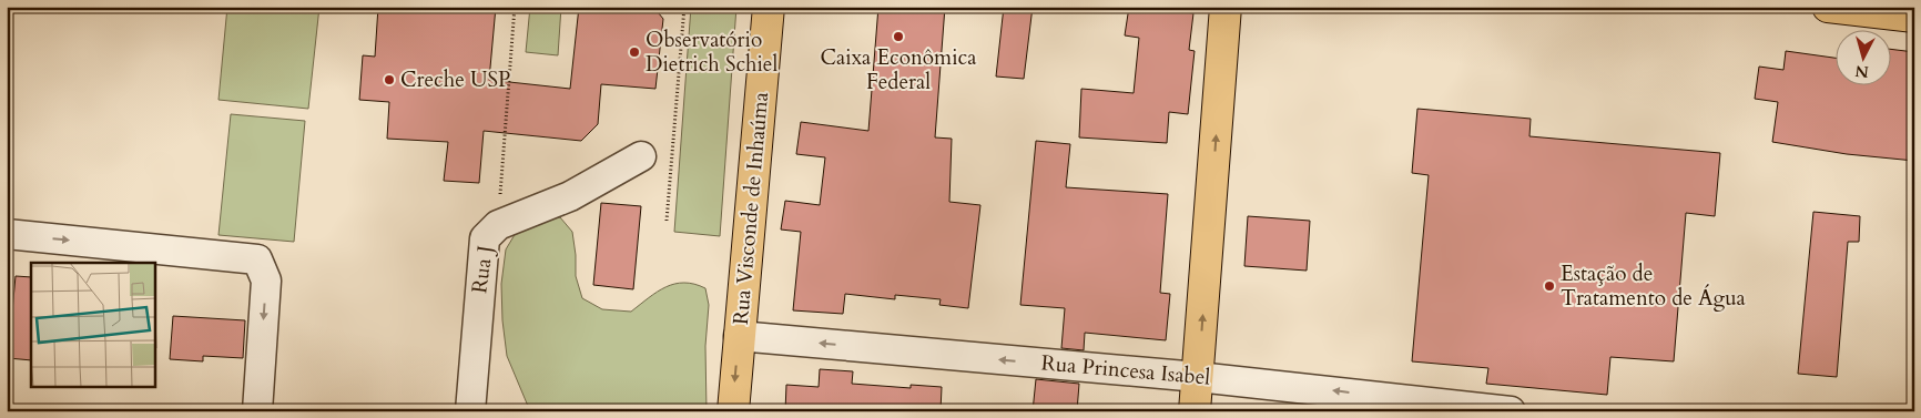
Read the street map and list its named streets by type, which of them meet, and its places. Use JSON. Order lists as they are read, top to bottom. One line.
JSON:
{"streets":{"main road":["Rua Visconde de Inhaúma"],"street":["Rua J","Rua Princesa Isabel"]},"crossings":[["Rua Visconde de Inhaúma","Rua Princesa Isabel"]],"one_way":["Rua Princesa Isabel"],"places":["Caixa Econômica Federal","Observatório Dietrich Schiel","Creche USP","Estação de Tratamento de Água"],"north":"bottom"}
